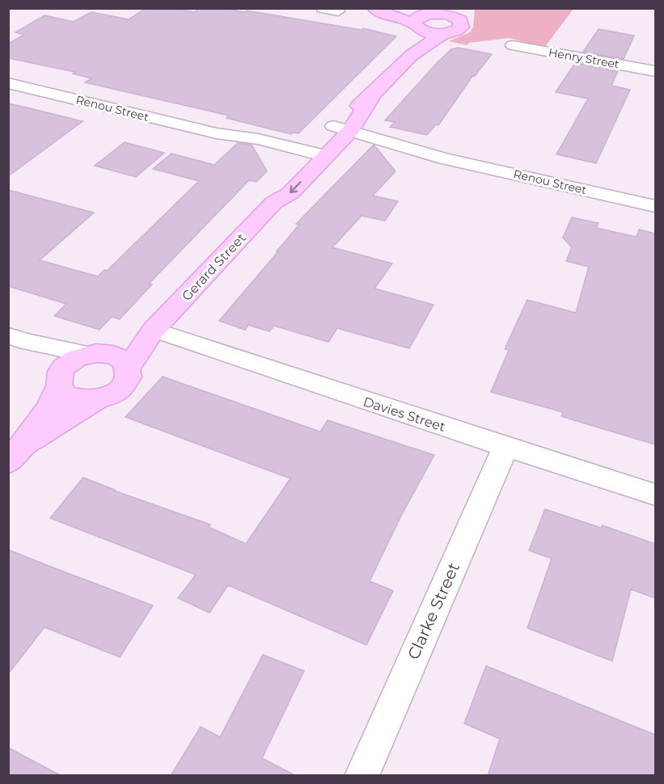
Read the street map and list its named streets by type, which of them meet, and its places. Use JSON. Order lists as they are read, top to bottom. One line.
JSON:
{"streets":{"street":["Henry Street","Renou Street","Gerard Street","Davies Street","Clarke Street"]},"crossings":[["Renou Street","Gerard Street"],["Gerard Street","Davies Street"],["Davies Street","Clarke Street"]]}
